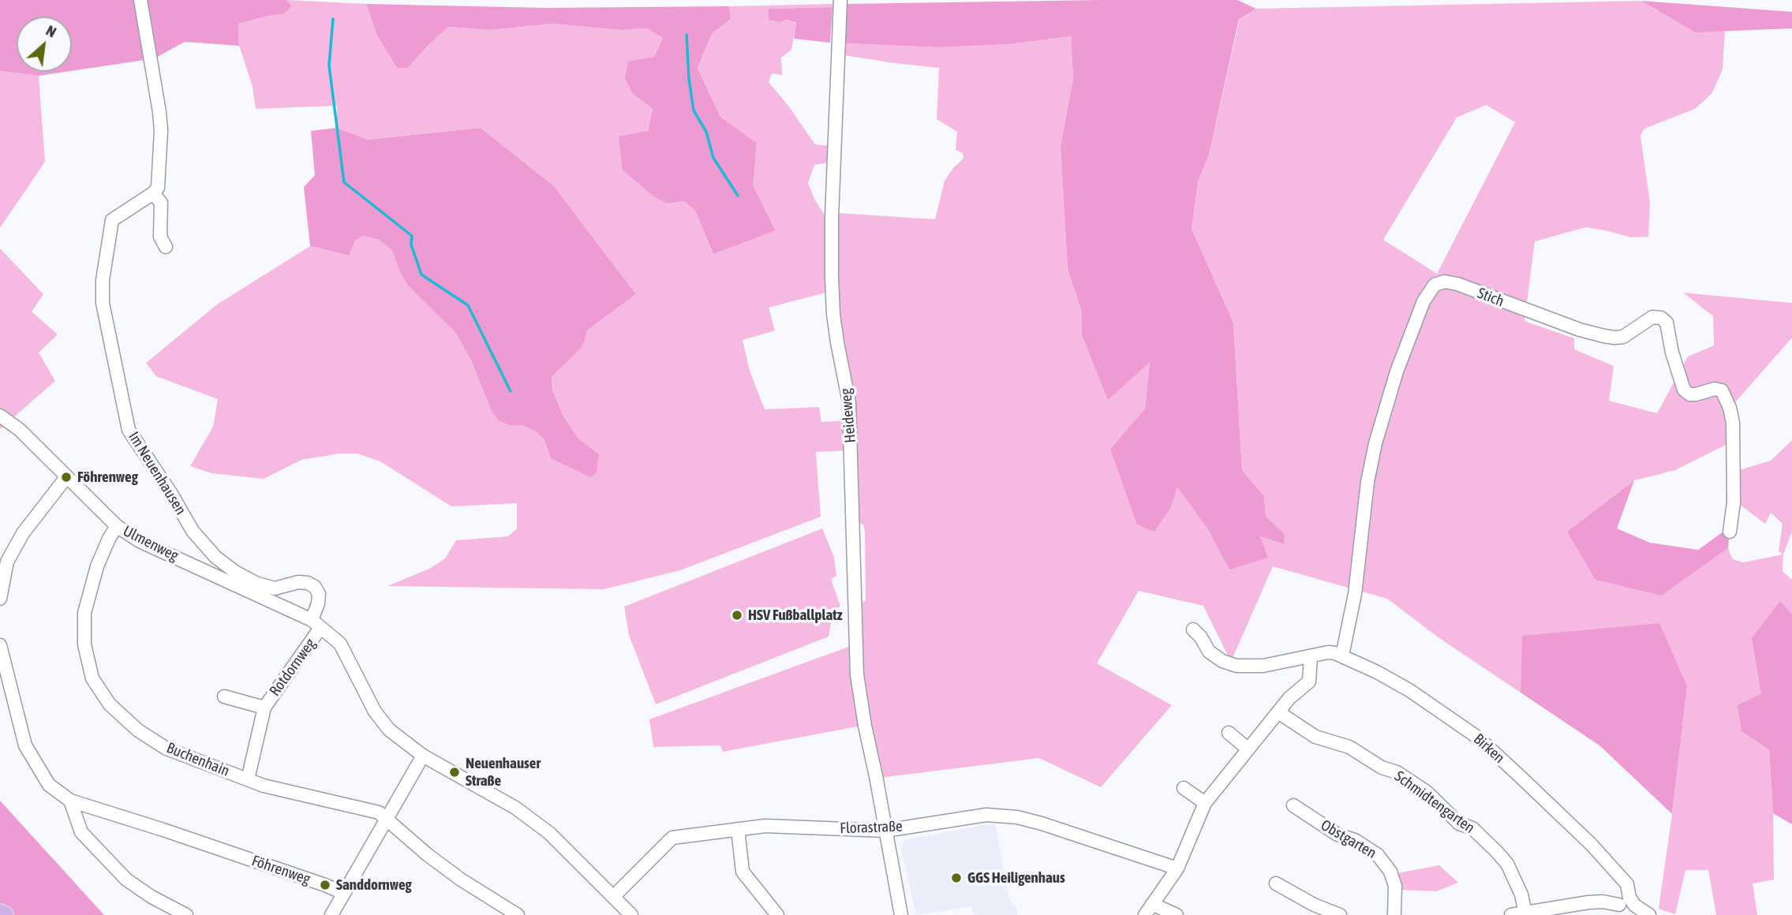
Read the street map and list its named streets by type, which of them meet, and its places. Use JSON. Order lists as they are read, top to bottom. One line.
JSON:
{"streets":{"street":["Stich","Heideweg","Im Neuenhausen","Ulmenweg","Rotdornweg","Birken","Buchenhain","Schmidtengarten","Florastraße","Obstgarten","Föhrenweg"]},"crossings":[["Stich","Birken"],["Heideweg","Florastraße"],["Im Neuenhausen","Ulmenweg"],["Im Neuenhausen","Rotdornweg"],["Ulmenweg","Rotdornweg"],["Ulmenweg","Buchenhain"],["Rotdornweg","Buchenhain"]],"places":["Föhrenweg","HSV Fußballplatz","Neuenhauser Straße","GGS Heiligenhaus","Sanddornweg"],"north":"top right"}
